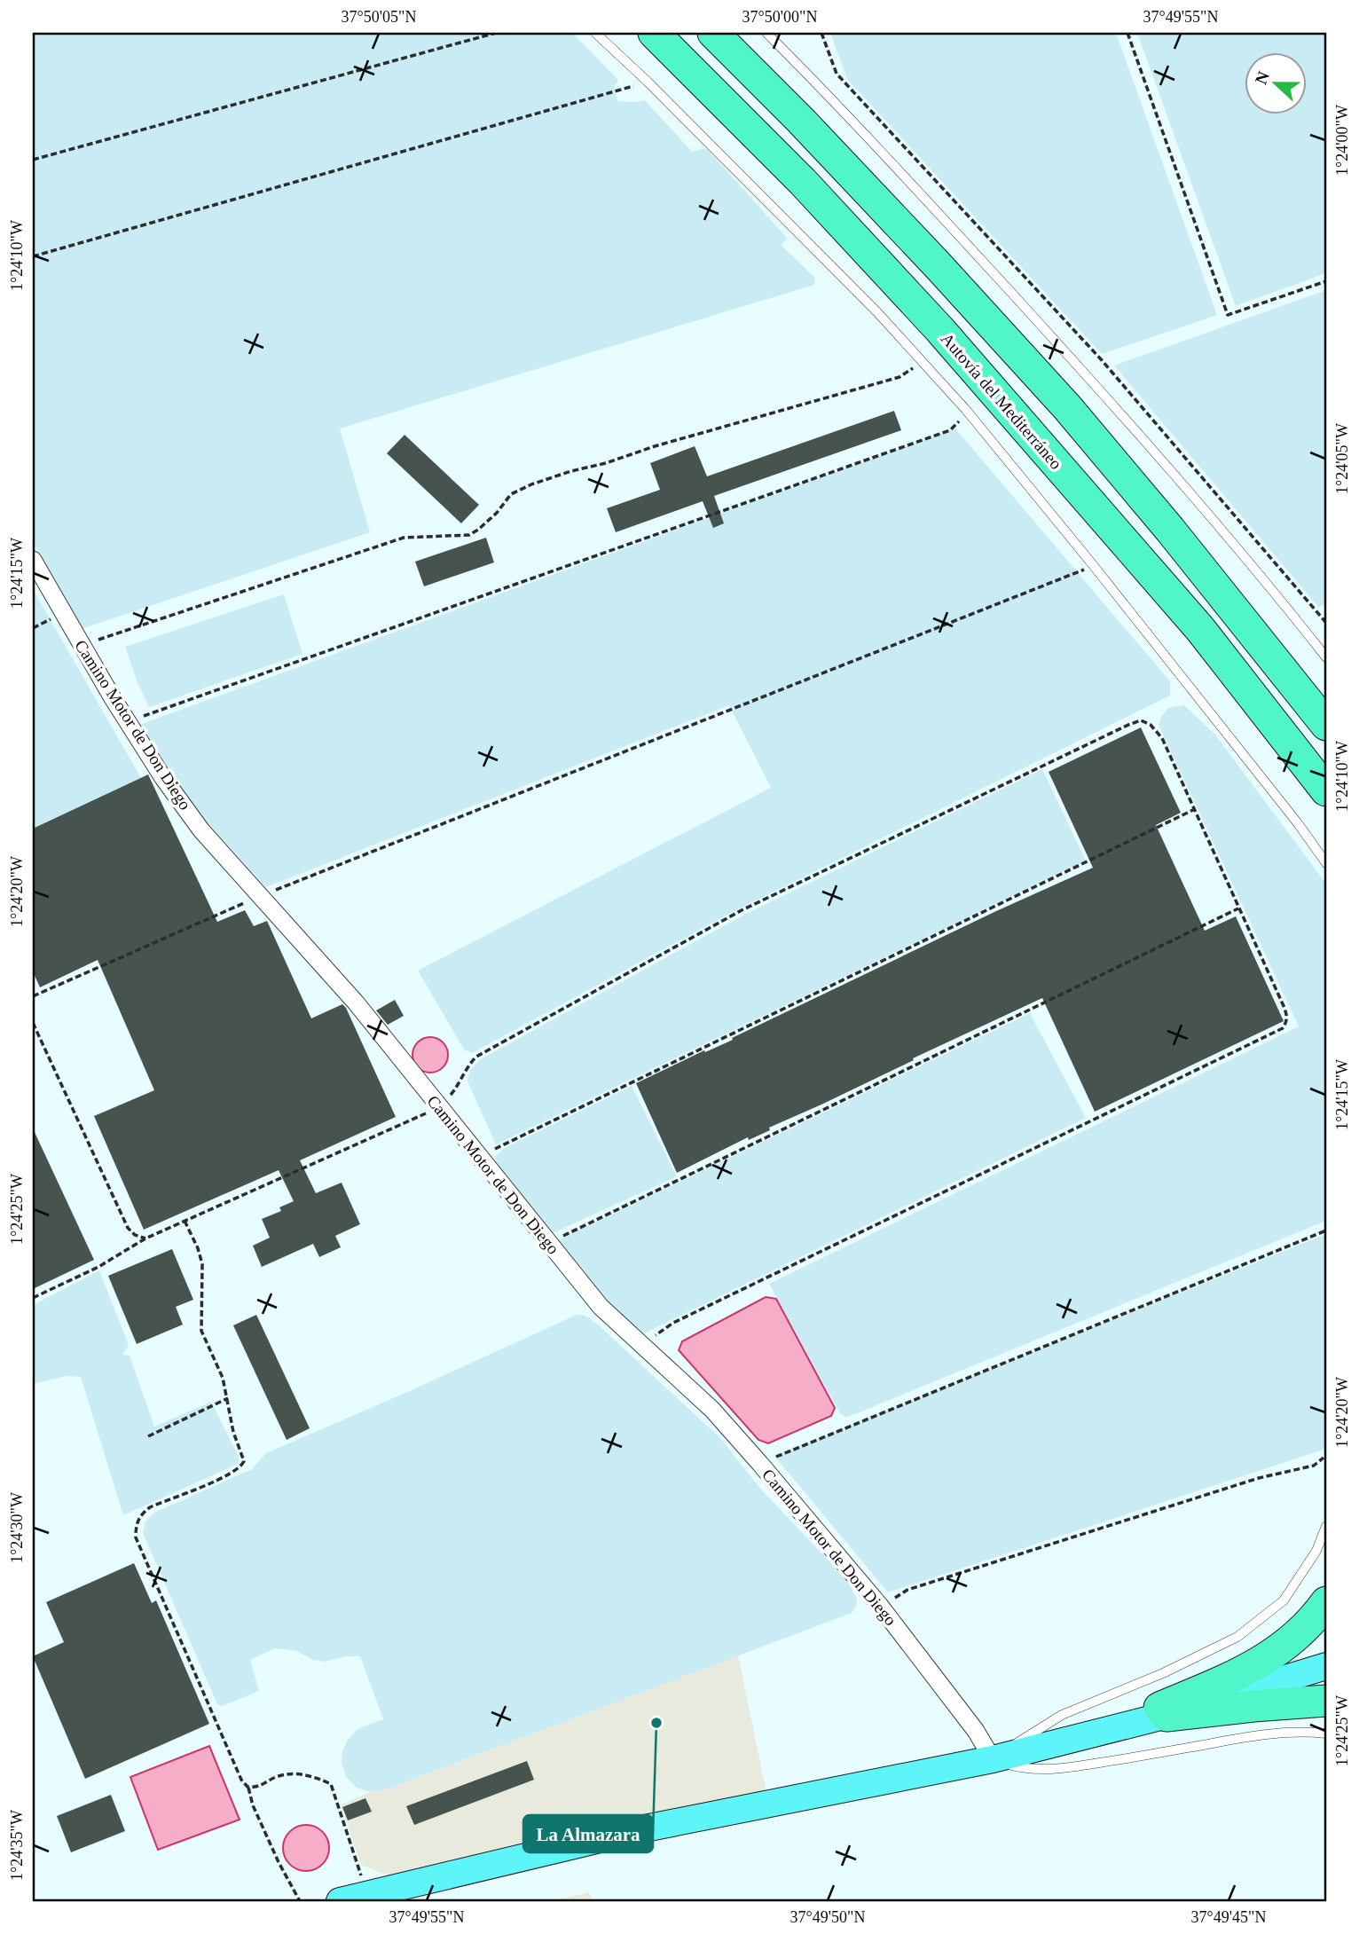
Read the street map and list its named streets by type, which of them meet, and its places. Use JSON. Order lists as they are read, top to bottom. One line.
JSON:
{"streets":{"highway":["Autovía del Mediterráneo"],"street":["Camino Motor de Don Diego"]},"places":["La Almazara"],"north":"left","coordinates":["37°50'05\"N","37°50'00\"N","37°49'55\"N","1°24'00\"W","1°24'10\"W","1°24'05\"W","1°24'15\"W","1°24'20\"W","1°24'25\"W","1°24'30\"W","1°24'35\"W","37°49'50\"N","37°49'45\"N"]}
